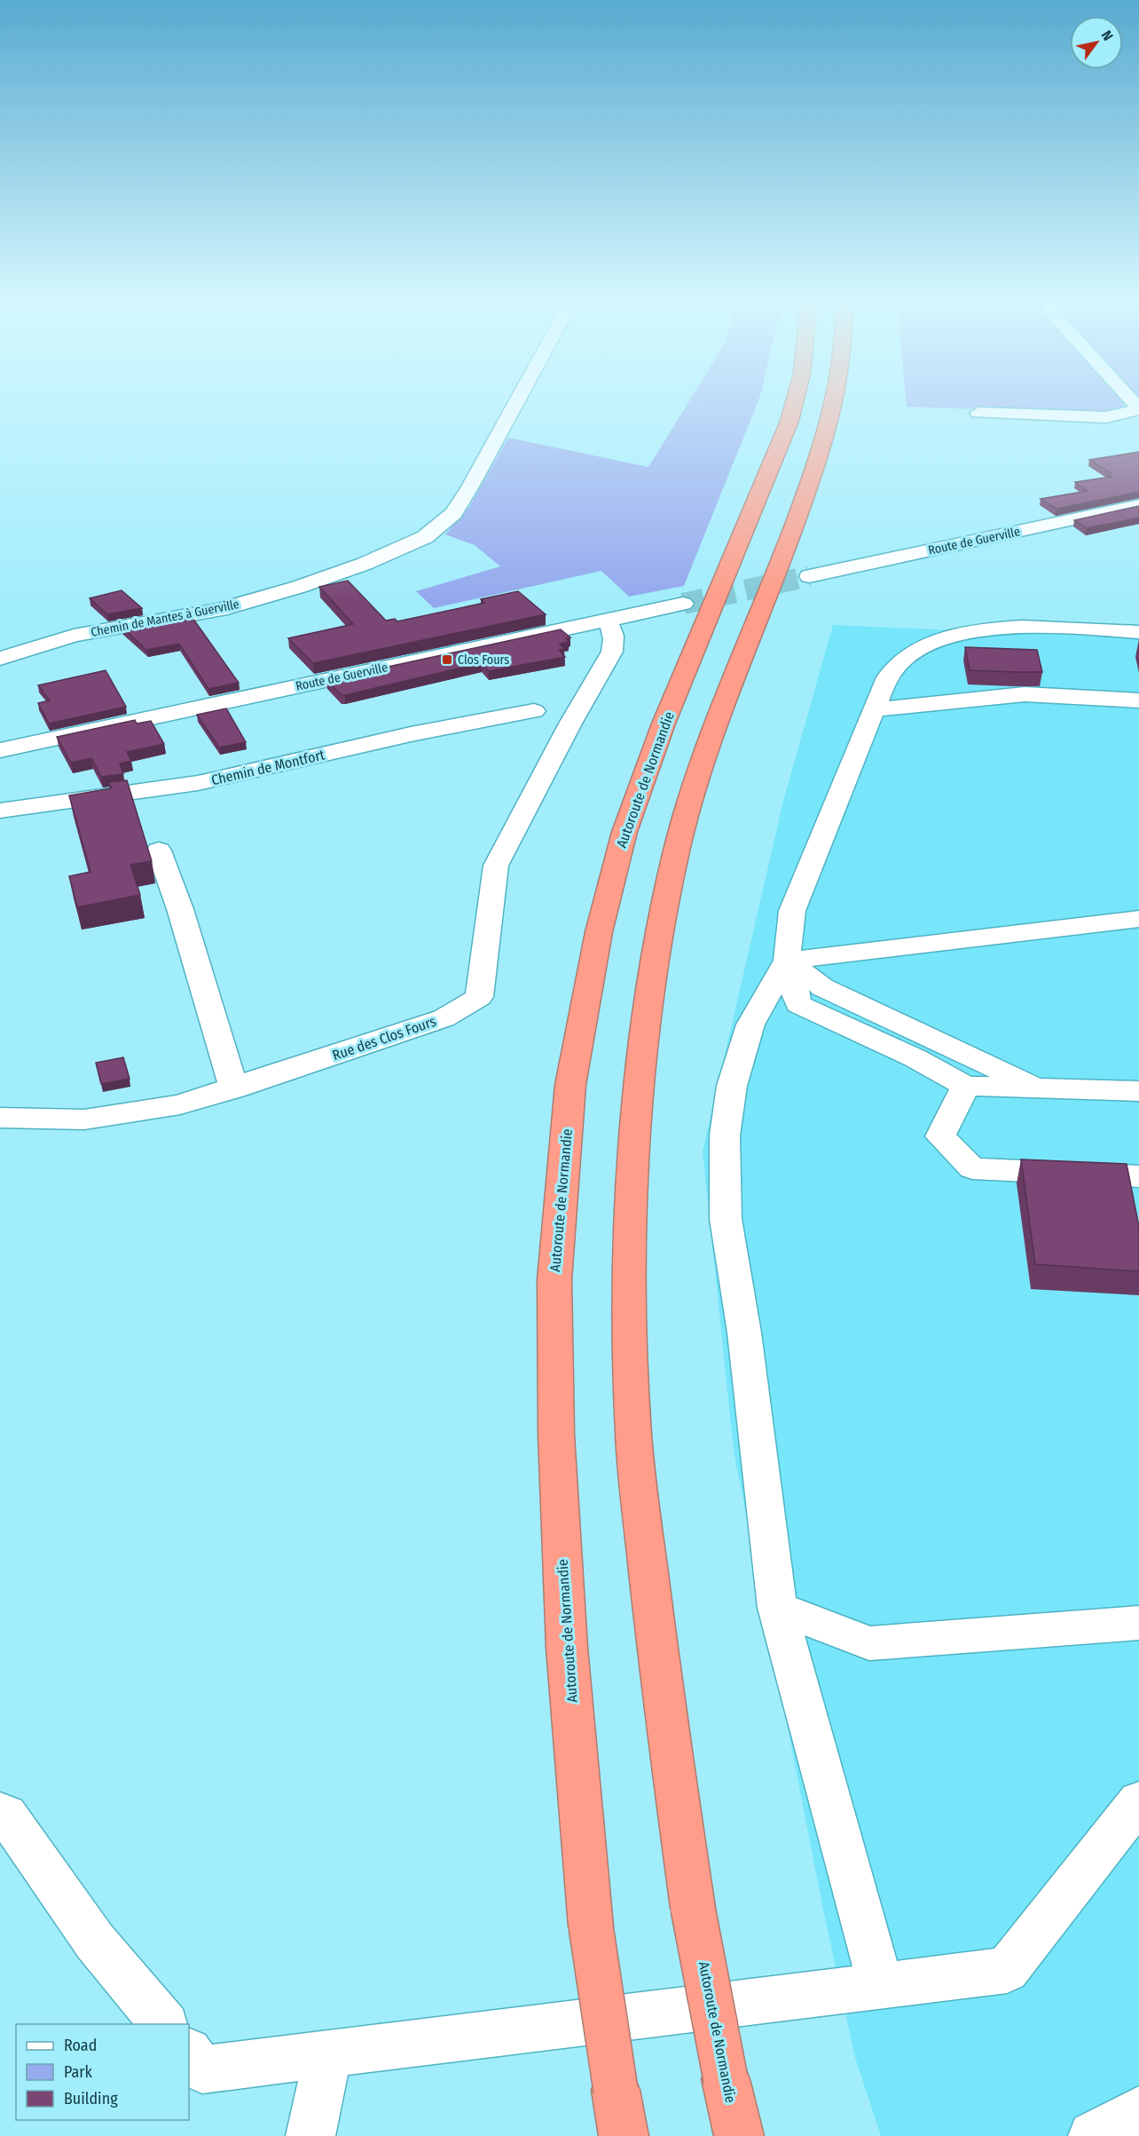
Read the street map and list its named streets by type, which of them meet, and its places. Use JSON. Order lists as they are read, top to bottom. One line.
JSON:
{"streets":{"highway":["Autoroute de Normandie"],"street":["Route de Guerville","Chemin de Mantes à Guerville","Chemin de Montfort","Rue des Clos Fours"]},"crossings":[["Route de Guerville","Rue des Clos Fours"]],"places":{"transit":["Clos Fours"]},"legend":["Road","Park","Building"],"north":"top right"}
